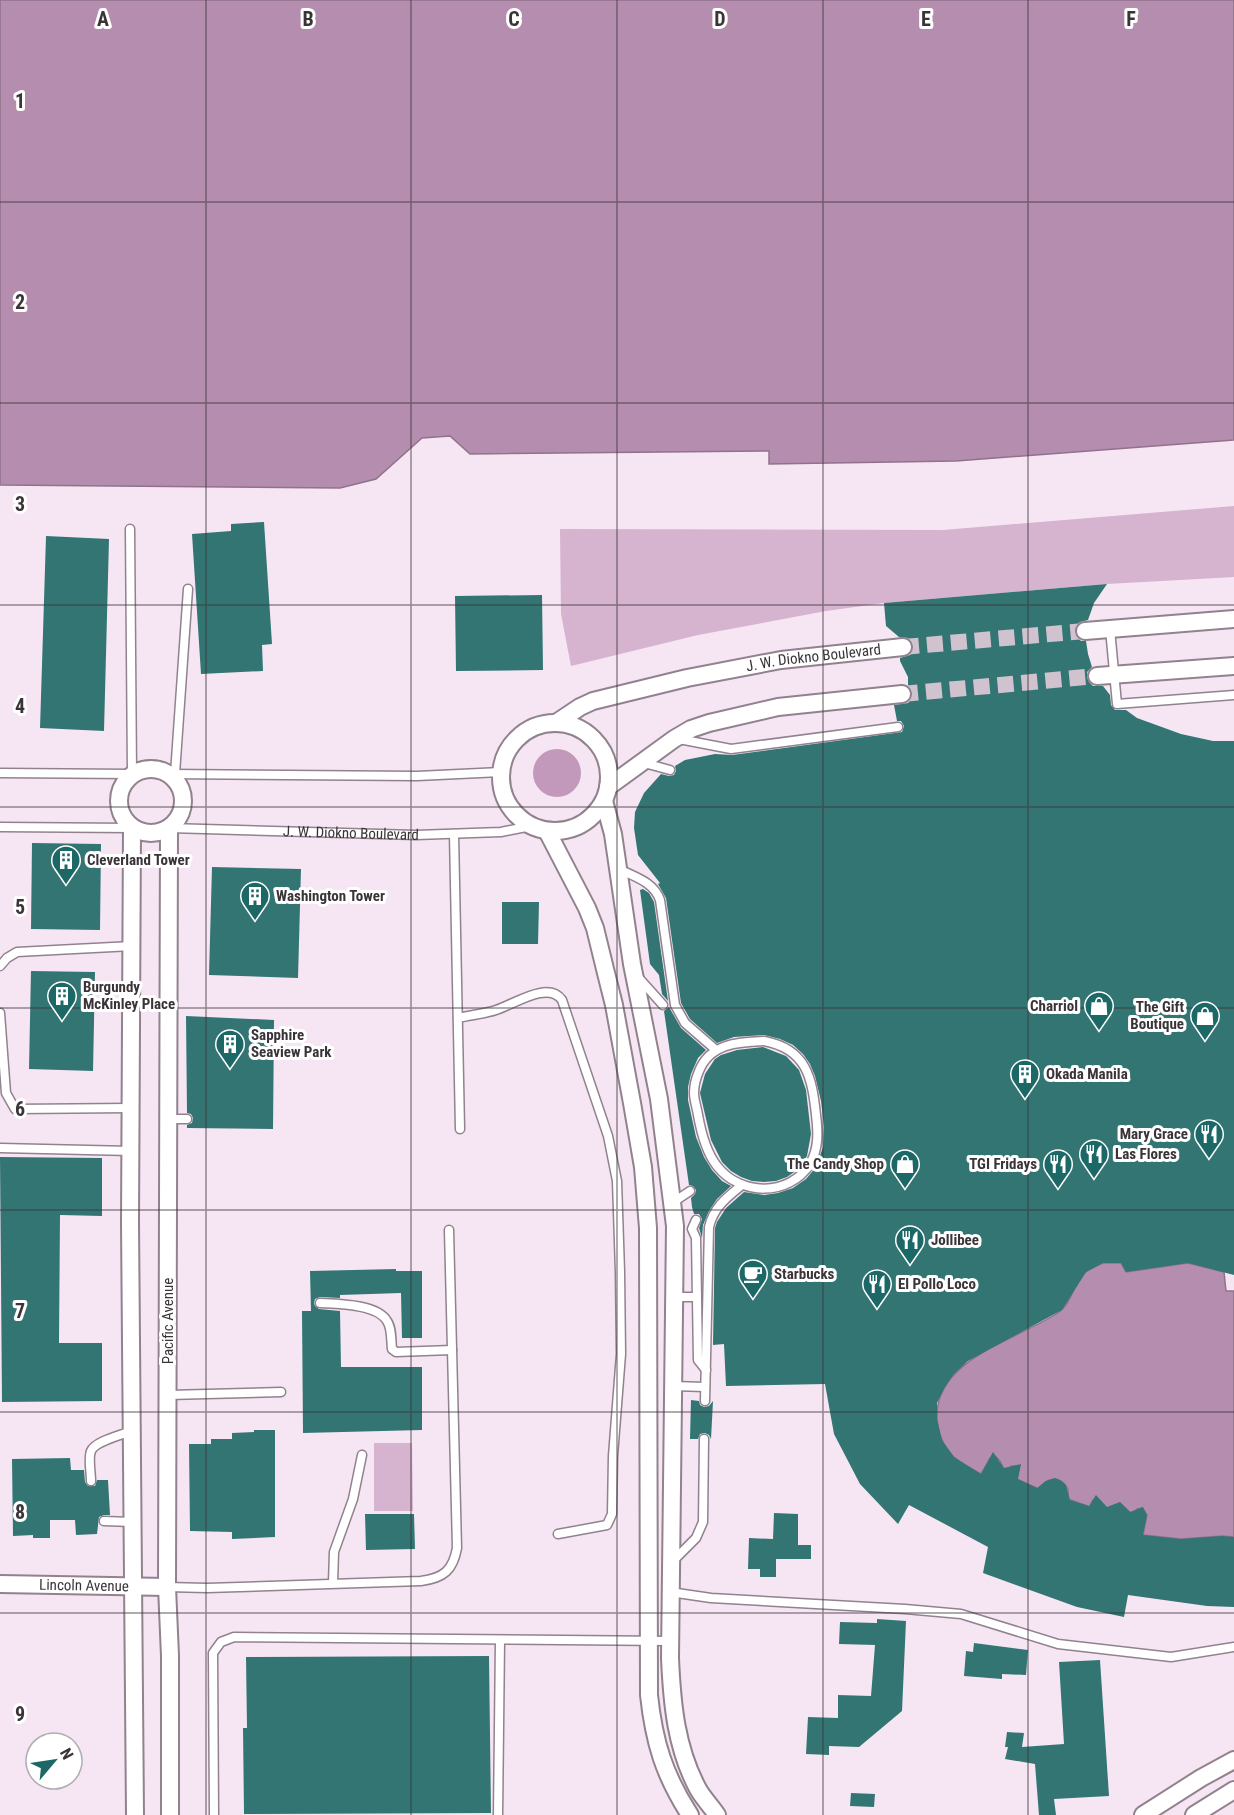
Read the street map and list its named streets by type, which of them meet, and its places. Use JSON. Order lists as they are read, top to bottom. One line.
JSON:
{"streets":{"street":["J. W. Diokno Boulevard","Pacific Avenue","Lincoln Avenue"]},"crossings":[["J. W. Diokno Boulevard","Pacific Avenue"],["Pacific Avenue","Lincoln Avenue"]],"places":{"building":["Cleverland Tower","Washington Tower","Burgundy McKinley Place","Sapphire Seaview Park","Okada Manila"],"shop":["Charriol","The Gift Boutique","The Candy Shop"],"restaurant":["Mary Grace","Las Flores","TGI Fridays","Jollibee","El Pollo Loco"],"cafe":["Starbucks"]},"north":"top right","grid":{"columns":["A","B","C","D","E","F"],"rows":["1","2","3","4","5","6","7","8","9"]}}
